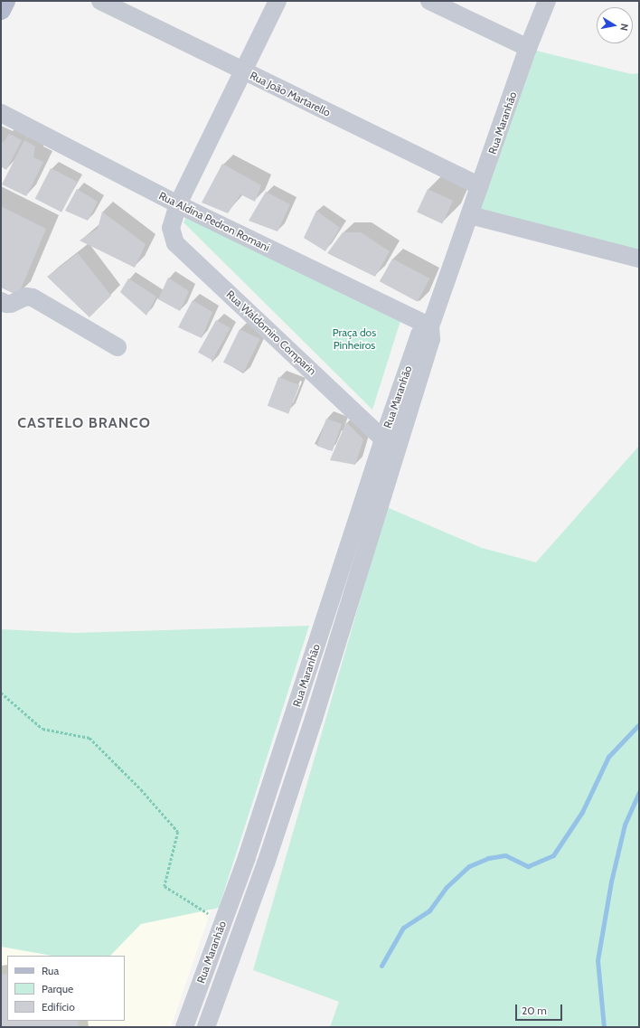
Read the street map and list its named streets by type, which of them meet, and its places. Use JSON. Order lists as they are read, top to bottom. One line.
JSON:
{"streets":{"street":["Rua João Martarello","Rua Maranhão","Rua Aldina Pedron Romani","Rua Waldomiro Comparin"]},"crossings":[["Rua João Martarello","Rua Maranhão"],["Rua João Martarello","Rua Waldomiro Comparin"],["Rua Maranhão","Rua Aldina Pedron Romani"],["Rua Maranhão","Rua Waldomiro Comparin"],["Rua Aldina Pedron Romani","Rua Waldomiro Comparin"]],"districts":["CASTELO BRANCO"],"parks":["Praça dos Pinheiros"],"legend":["Rua","Parque","Edifício"],"scale_bar":"20 m","north":"right"}
